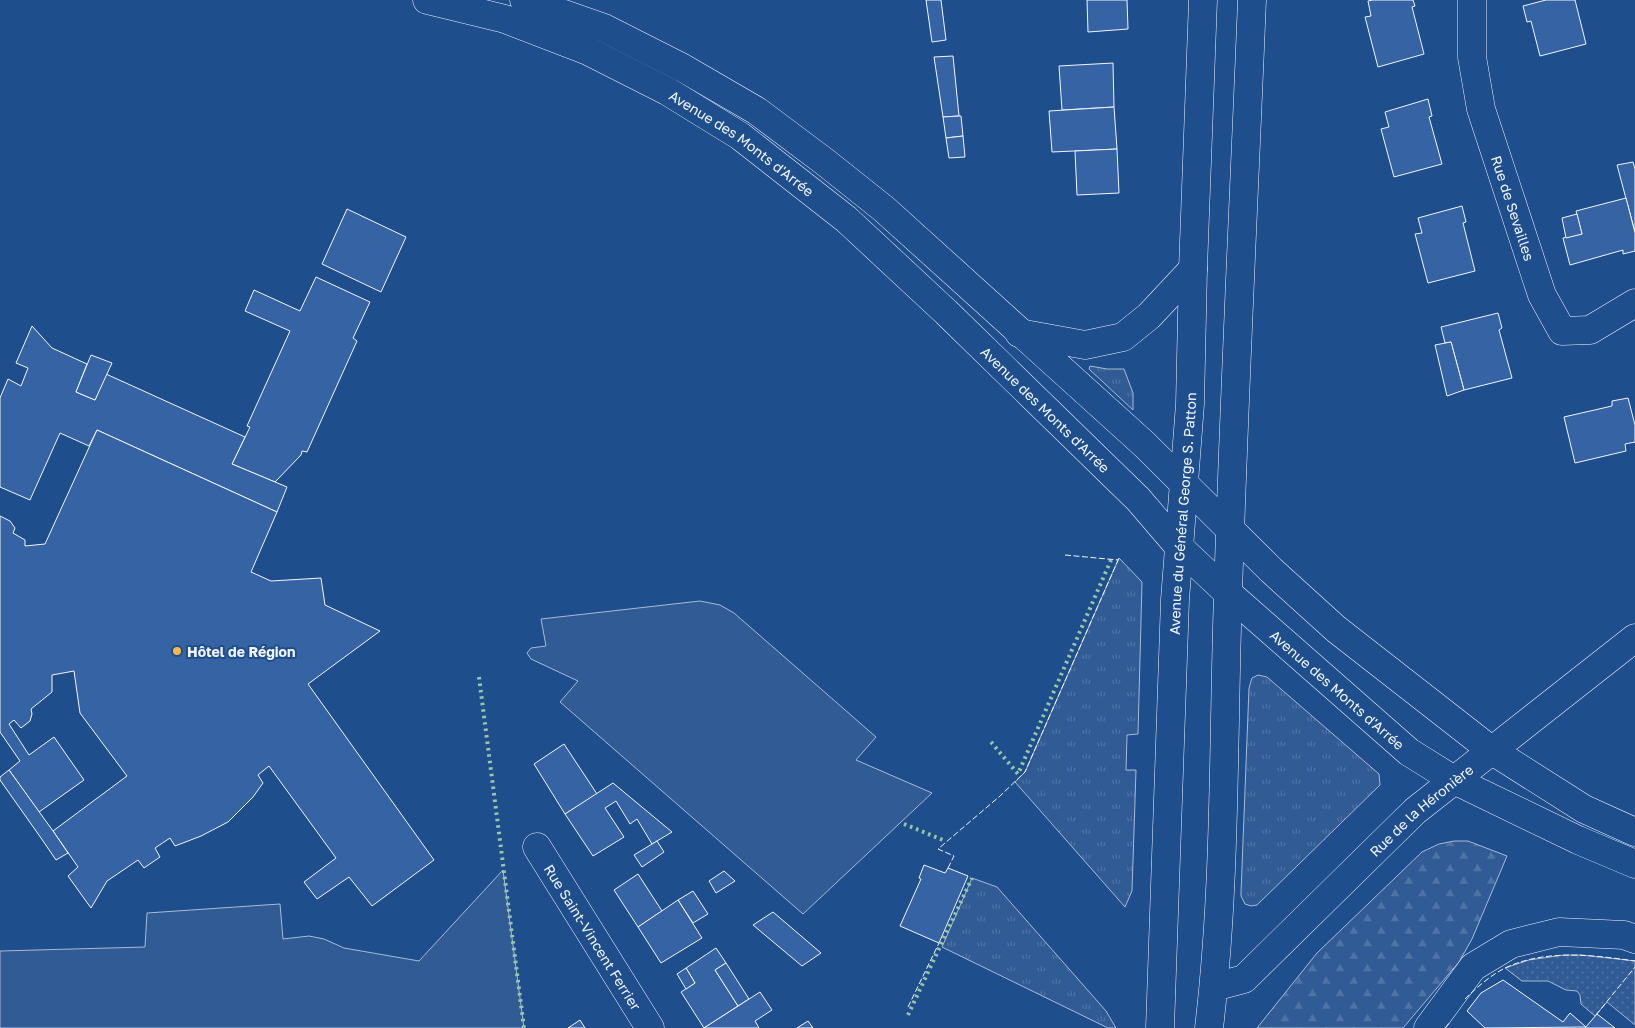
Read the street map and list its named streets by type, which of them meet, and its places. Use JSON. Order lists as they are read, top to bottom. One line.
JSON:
{"streets":{"street":["Avenue des Monts d'Arrée","Rue de Sevailles","Avenue du Général George S. Patton","Rue de la Héronière","Rue Saint-Vincent Ferrier"]},"crossings":[["Avenue des Monts d'Arrée","Avenue du Général George S. Patton"],["Avenue des Monts d'Arrée","Rue de la Héronière"]],"places":["Hôtel de Région"]}
